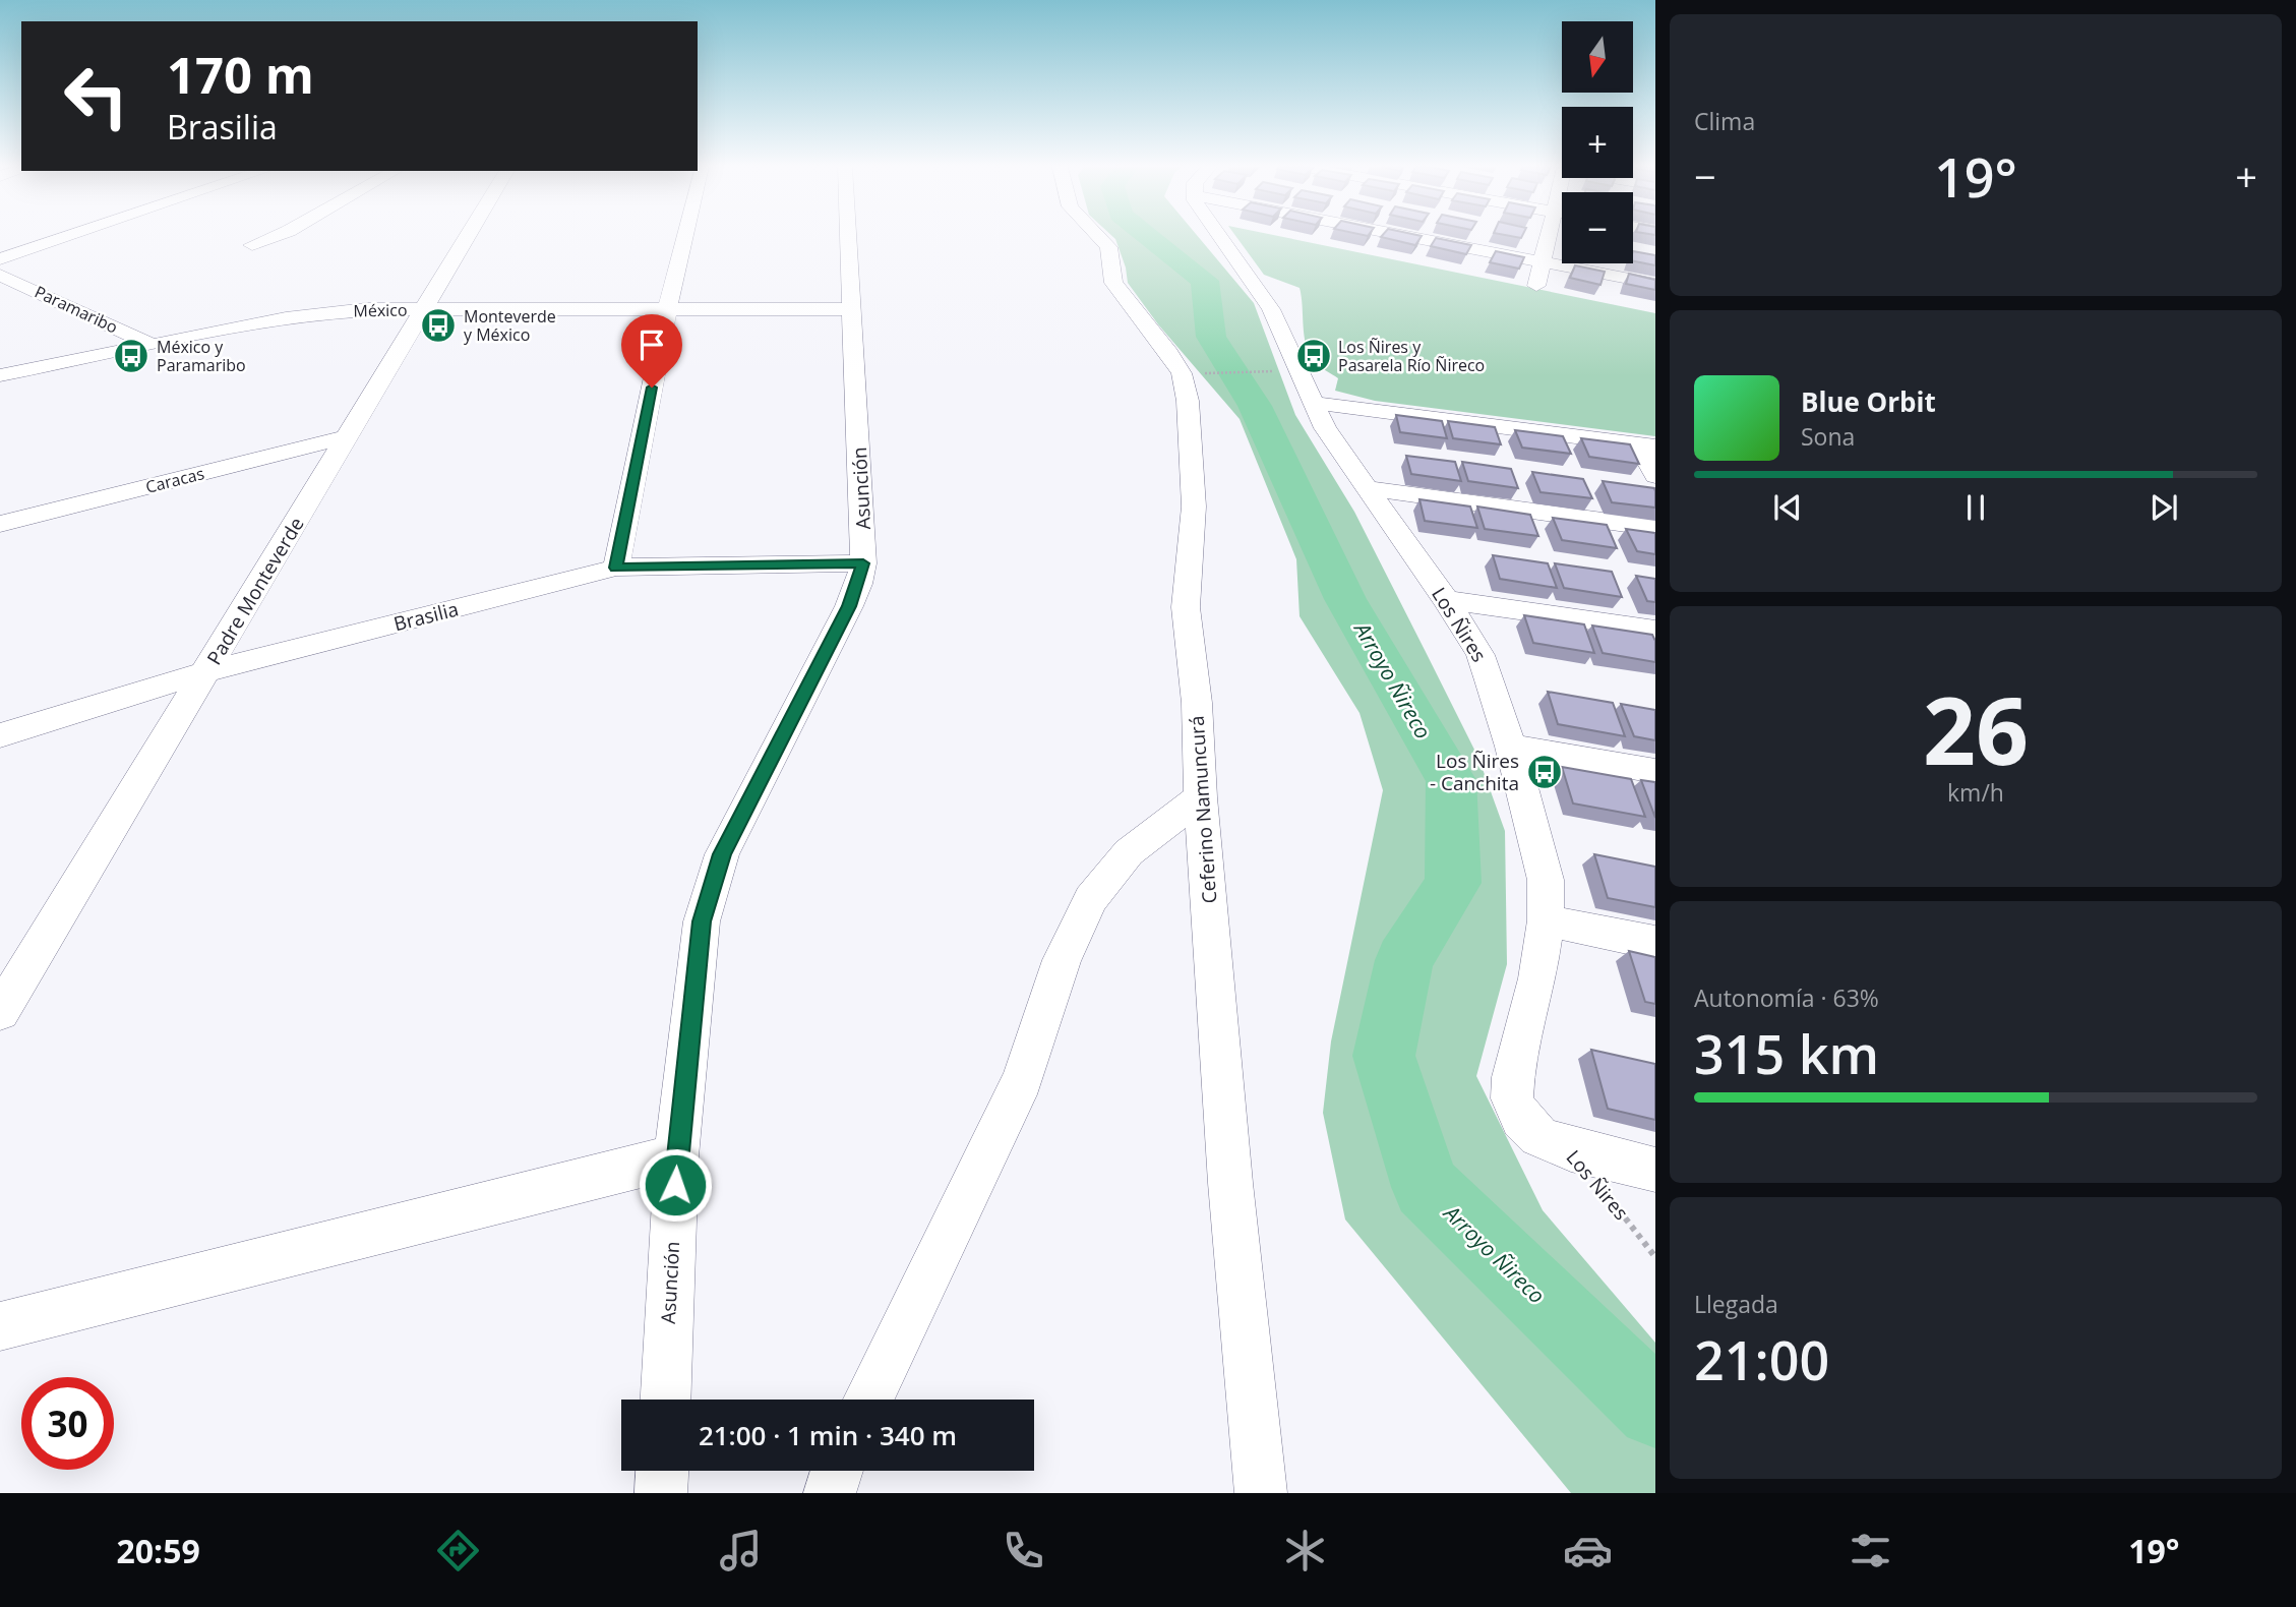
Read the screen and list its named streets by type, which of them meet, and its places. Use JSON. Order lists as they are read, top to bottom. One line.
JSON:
{"streets":{"street":["Paramaribo","México","Caracas","Asunción","Padre Monteverde","Brasilia","Los Ñires","Ceferino Namuncurá"]},"crossings":[["Paramaribo","México"],["México","Asunción"],["México","Padre Monteverde"],["Caracas","Padre Monteverde"],["Asunción","Brasilia"],["Padre Monteverde","Brasilia"]],"water":["Arroyo Ñireco"],"places":{"bus stop":["Monteverde y México","México y Paramaribo","Los Ñires y Pasarela Río Ñireco","Los Ñires - Canchita"]},"north":"bottom","page":{"tile":["Clima",["26","km/h"],["Autonomía · 63%","315 km"],["Llegada","21:00"]],"map_buttons":["+","−"],"turn":["170 m","Brasilia"],"heat":["−","19°","+"],"song":["Blue Orbit","Sona"],"limit":"30","trip":"21:00 · 1 min · 340 m","tabs":["20:59","19°"]}}
